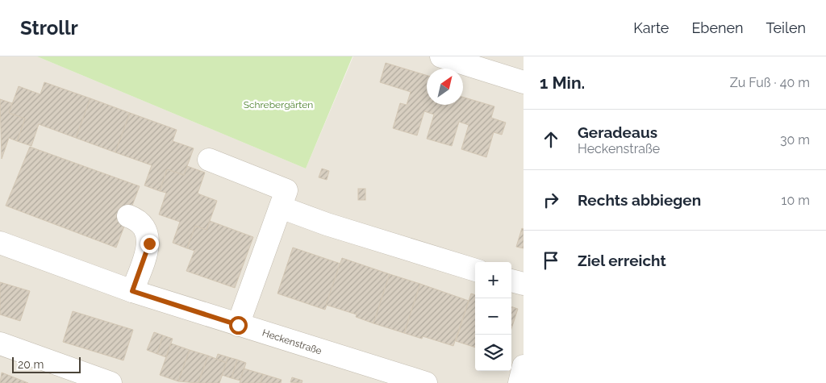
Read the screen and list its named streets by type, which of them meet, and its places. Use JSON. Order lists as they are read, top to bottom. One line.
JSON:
{"streets":{"street":["Heckenstraße"]},"parks":["Schrebergärten"],"scale_bar":"20 m","north":"top right","page":{"header":"Strollr","nav":["Karte","Ebenen","Teilen"],"heading":["1 Min.","Zu Fuß · 40 m"],"list":[["Geradeaus","Heckenstraße","30 m"],["Rechts abbiegen","10 m"],"Ziel erreicht"],"map_buttons":["+","−"],"scale":"20 m"}}
